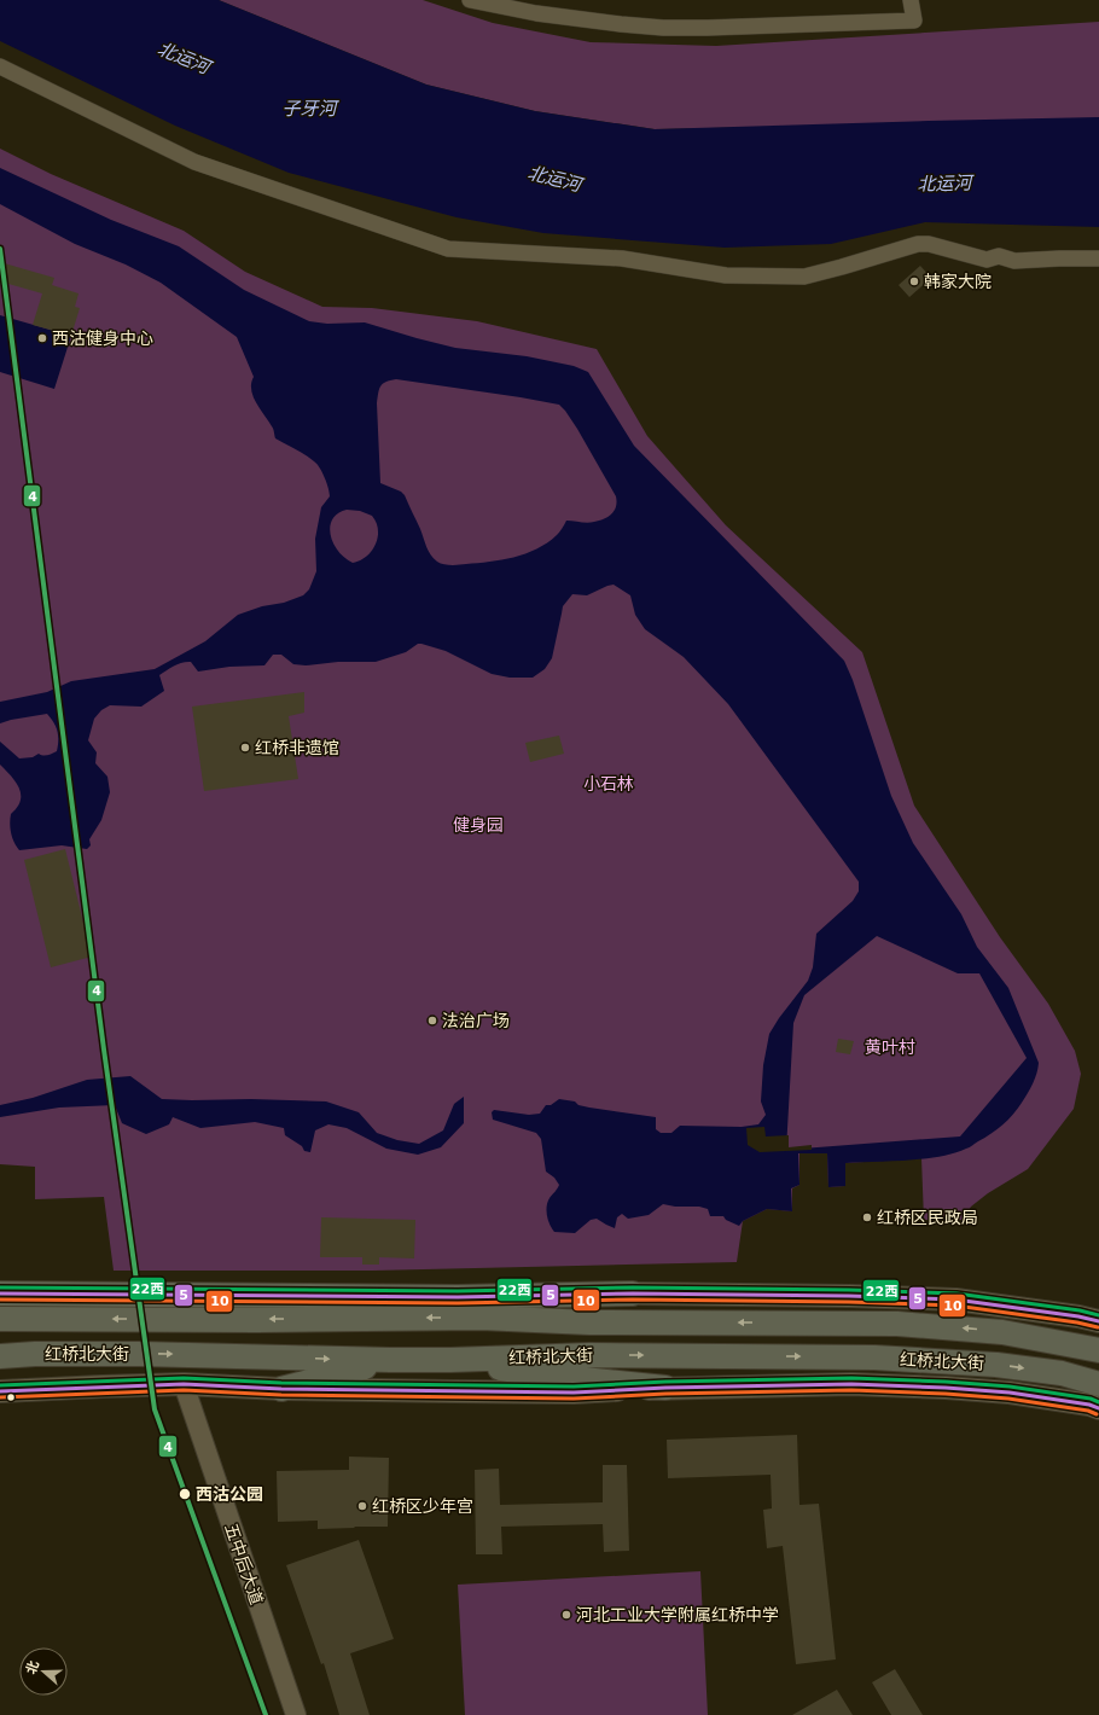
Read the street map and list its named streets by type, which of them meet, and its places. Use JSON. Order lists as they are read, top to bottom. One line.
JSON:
{"streets":{"main road":["红桥北大街"],"street":["五中后大道"]},"water":["北运河","子牙河"],"parks":["小石林","健身园","黄叶村"],"places":["韩家大院","西沽健身中心","红桥非遗馆","法治广场","红桥区民政局","西沽公园","红桥区少年宫","河北工业大学附属红桥中学"],"lines":["transit line 4","transit line 22西","transit line 5","transit line 10"],"north":"left"}
